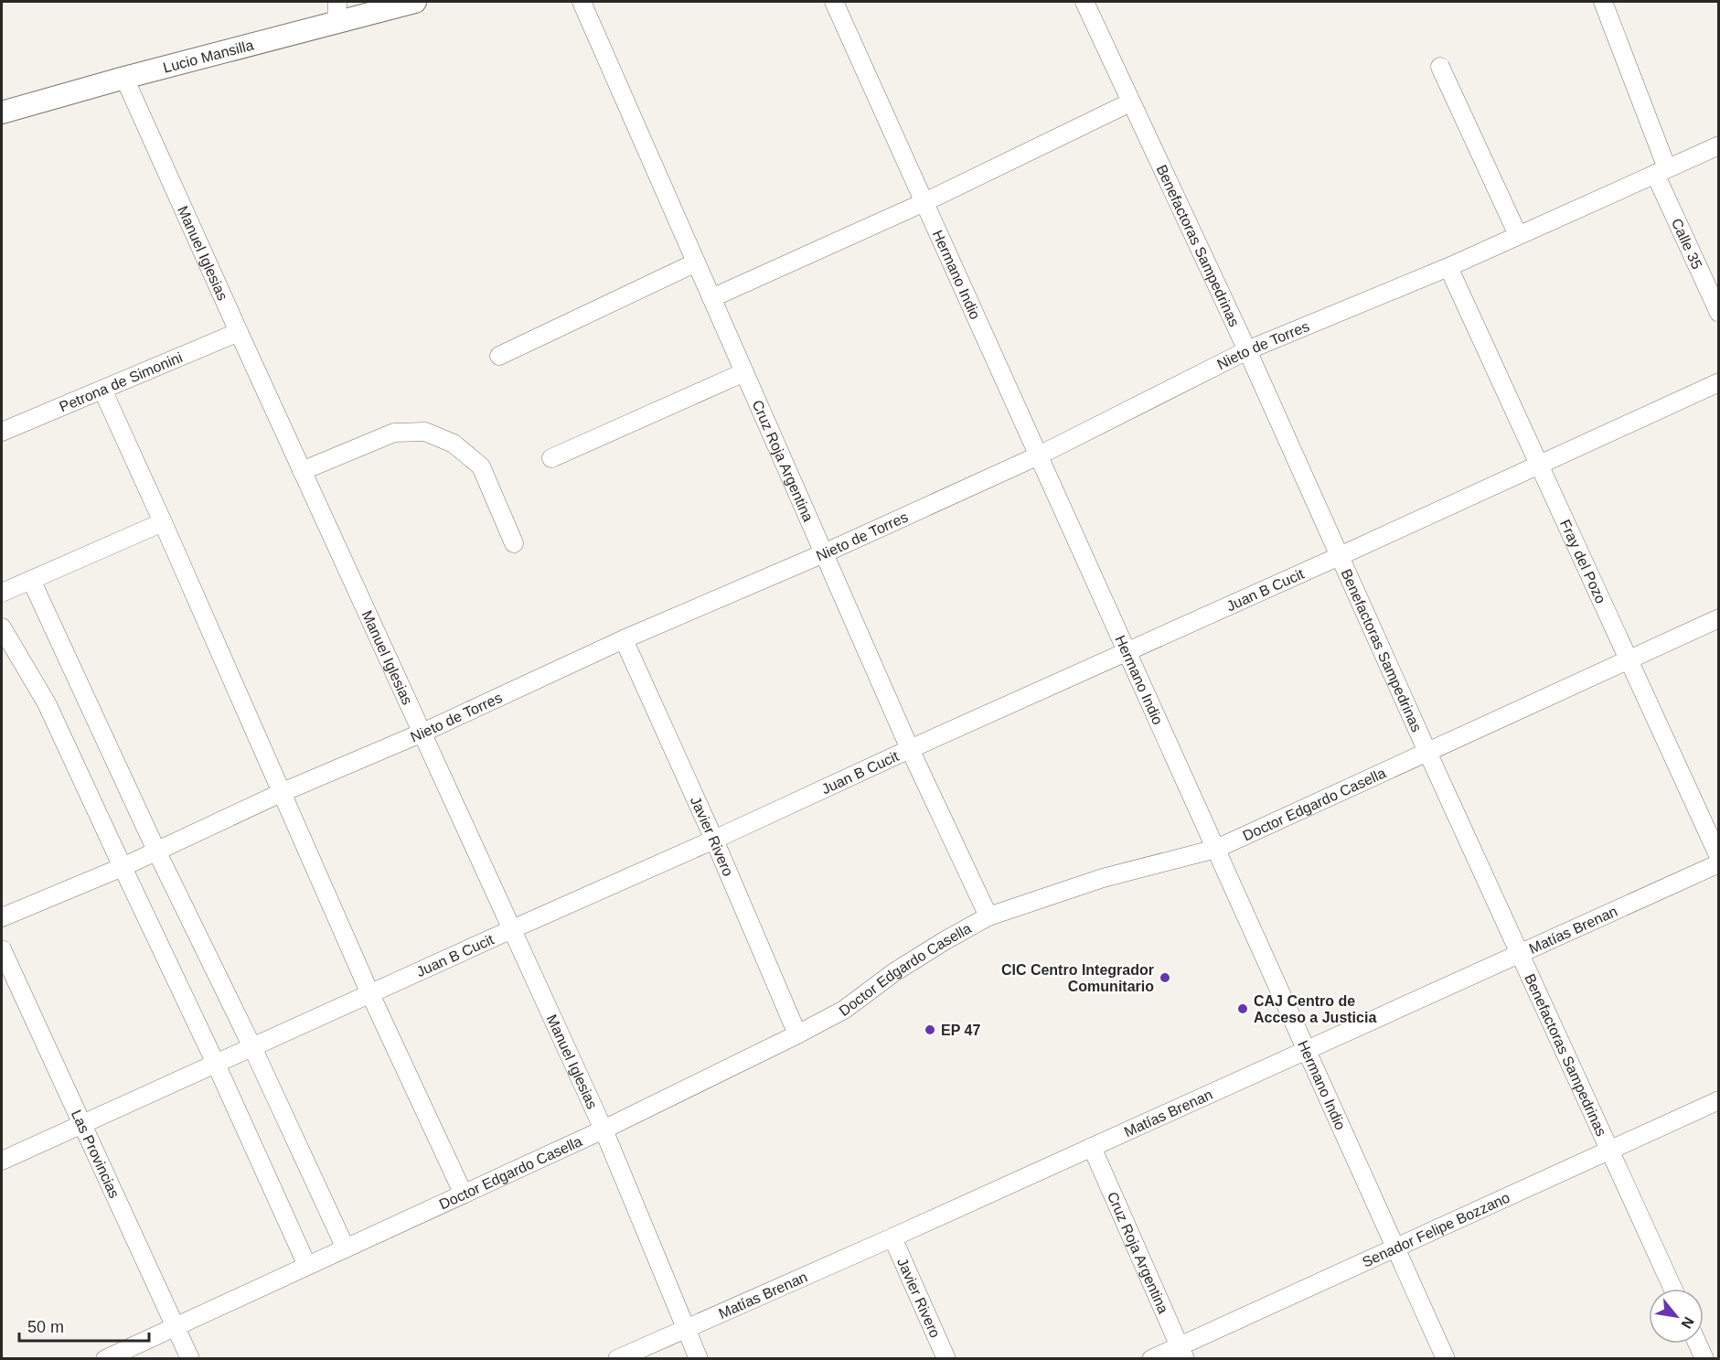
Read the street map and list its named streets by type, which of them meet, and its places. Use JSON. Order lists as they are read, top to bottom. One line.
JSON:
{"streets":{"main road":["Lucio Mansilla"],"street":["Calle 35","Benefactoras Sampedrinas","Manuel Iglesias","Hermano Indio","Nieto de Torres","Petrona de Simonini","Cruz Roja Argentina","Fray del Pozo","Juan B Cucit","Doctor Edgardo Casella","Javier Rivero","Matías Brenan","Las Provincias","Senador Felipe Bozzano"]},"crossings":[["Lucio Mansilla","Manuel Iglesias"],["Calle 35","Nieto de Torres"],["Benefactoras Sampedrinas","Nieto de Torres"],["Benefactoras Sampedrinas","Juan B Cucit"],["Benefactoras Sampedrinas","Doctor Edgardo Casella"],["Benefactoras Sampedrinas","Matías Brenan"],["Benefactoras Sampedrinas","Senador Felipe Bozzano"],["Manuel Iglesias","Nieto de Torres"],["Manuel Iglesias","Petrona de Simonini"],["Manuel Iglesias","Juan B Cucit"],["Manuel Iglesias","Doctor Edgardo Casella"],["Manuel Iglesias","Matías Brenan"],["Hermano Indio","Nieto de Torres"],["Hermano Indio","Juan B Cucit"],["Hermano Indio","Doctor Edgardo Casella"],["Hermano Indio","Matías Brenan"],["Hermano Indio","Senador Felipe Bozzano"],["Nieto de Torres","Cruz Roja Argentina"],["Nieto de Torres","Fray del Pozo"],["Nieto de Torres","Javier Rivero"],["Cruz Roja Argentina","Juan B Cucit"],["Cruz Roja Argentina","Doctor Edgardo Casella"],["Cruz Roja Argentina","Matías Brenan"],["Cruz Roja Argentina","Senador Felipe Bozzano"],["Fray del Pozo","Juan B Cucit"],["Fray del Pozo","Doctor Edgardo Casella"],["Juan B Cucit","Javier Rivero"],["Juan B Cucit","Las Provincias"],["Doctor Edgardo Casella","Javier Rivero"],["Doctor Edgardo Casella","Las Provincias"],["Javier Rivero","Matías Brenan"]],"places":["CIC Centro Integrador Comunitario","CAJ Centro de Acceso a Justicia","EP 47"],"scale_bar":"50 m","north":"bottom right"}
